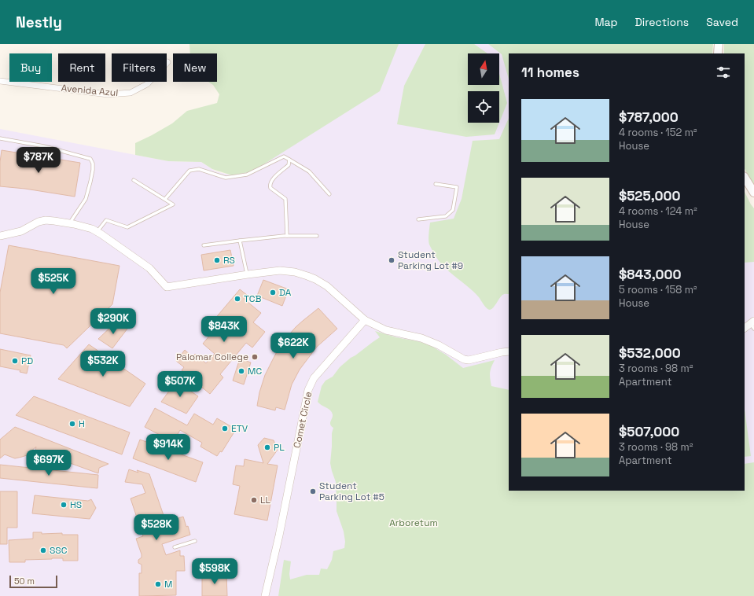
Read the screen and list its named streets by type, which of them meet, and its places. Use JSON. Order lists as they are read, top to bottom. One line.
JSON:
{"streets":{"street":["Avenida Azul","Comet Circle"]},"parks":["Arboretum"],"places":["RS","Student Parking Lot #9","DA","TCB","Palomar College","PD","MC","H","ETV","PL","Student Parking Lot #5","LL","HS","SSC","M"],"scale_bar":"50 m","north":"top","page":{"header":"Nestly","nav":["Map","Directions","Saved"],"chip":["Buy","Rent","Filters","New"],"heading":"11 homes","list":[{"name":"$787,000","note":"4 rooms · 152 m² · House"},{"name":"$525,000","note":"4 rooms · 124 m² · House"},{"name":"$843,000","note":"5 rooms · 158 m² · House"},{"name":"$532,000","note":"3 rooms · 98 m² · Apartment"},{"name":"$507,000","note":"3 rooms · 98 m² · Apartment"}],"price":["$787K","$525K","$290K","$843K","$622K","$532K","$507K","$914K","$697K","$528K","$598K"],"scale":"50 m"}}
